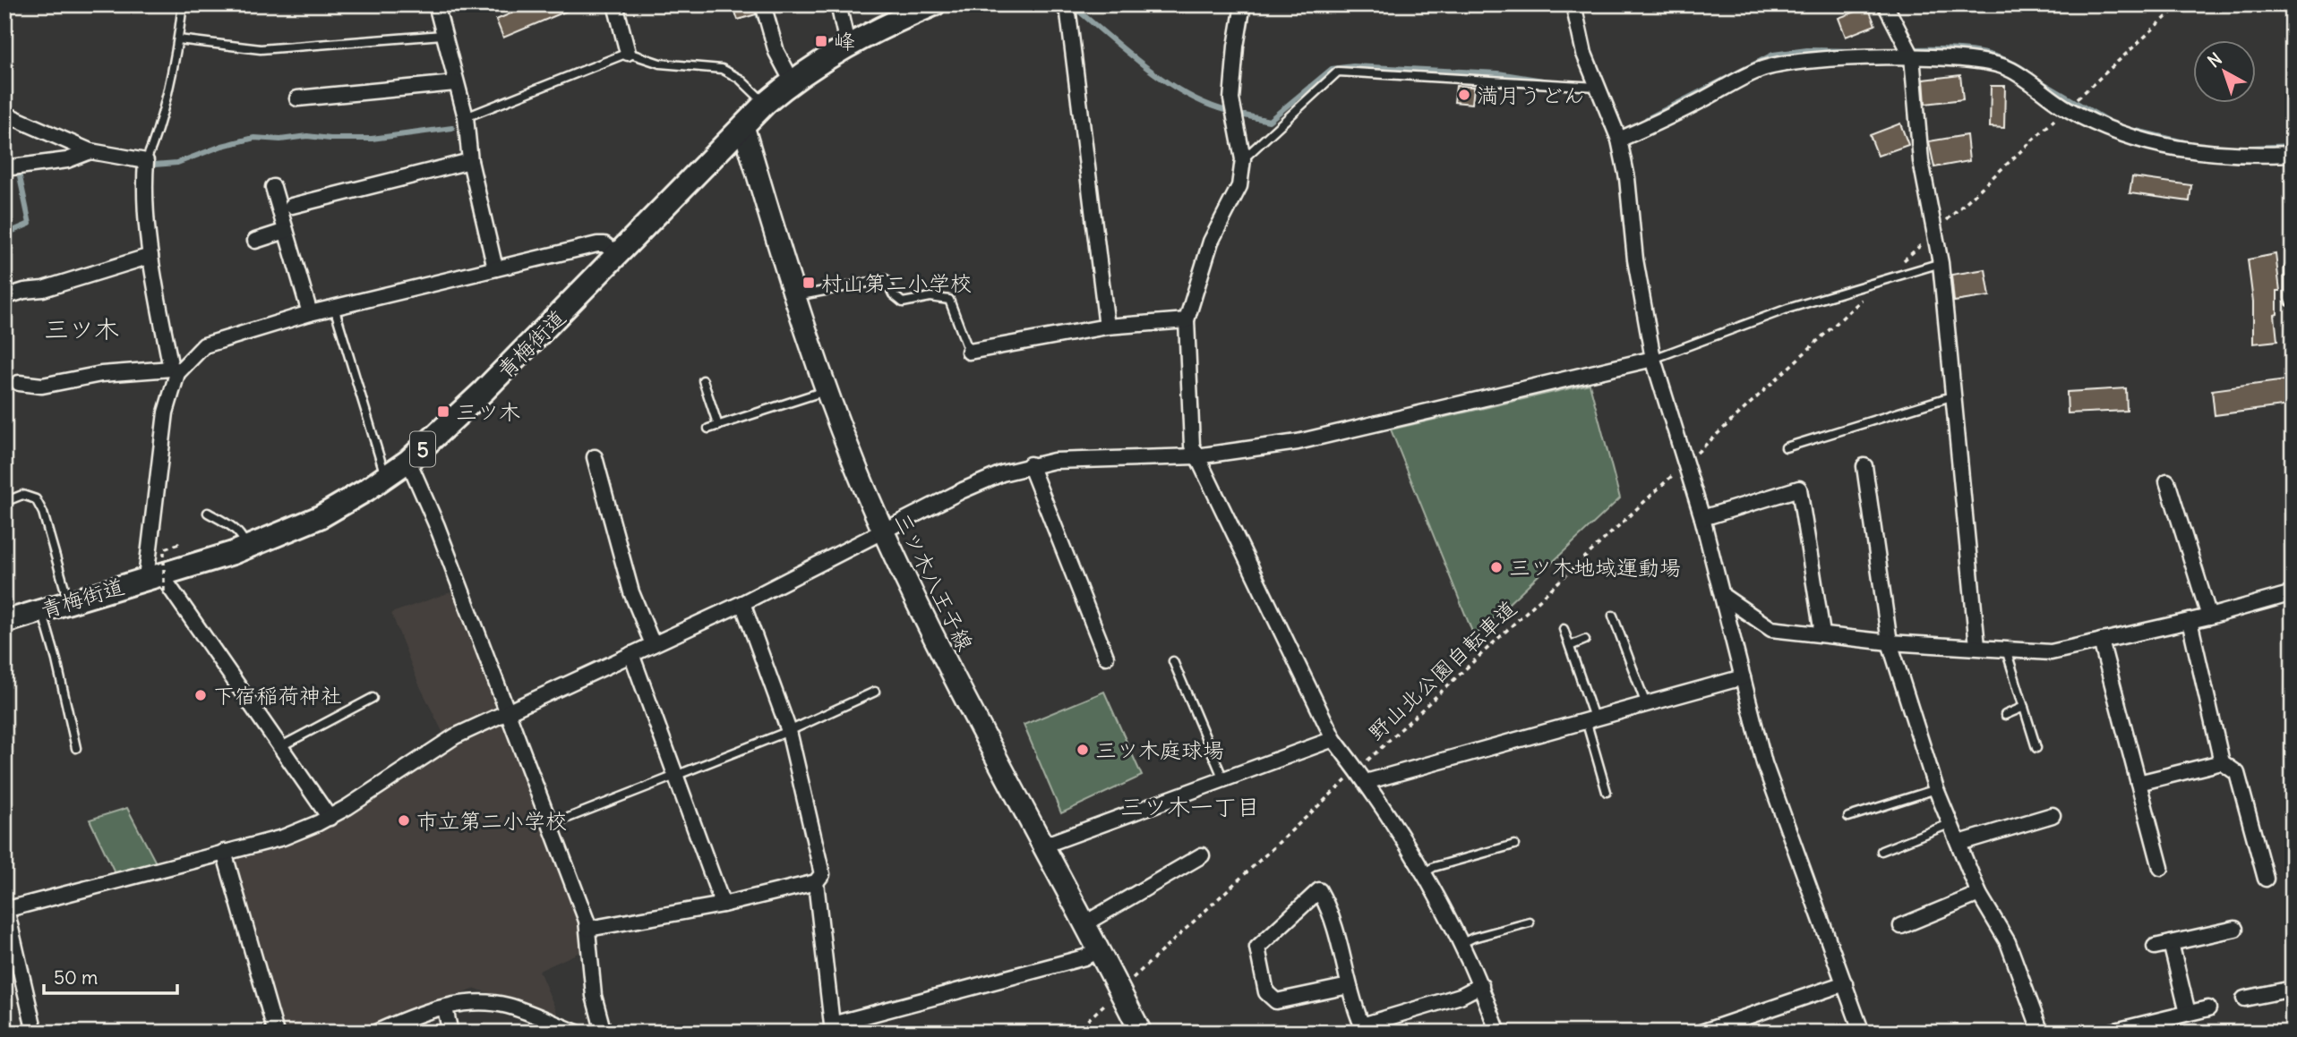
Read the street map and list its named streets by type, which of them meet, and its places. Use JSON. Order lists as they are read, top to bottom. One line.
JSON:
{"streets":{"main road":["青梅街道","5","三ツ木八王子線"],"path":["野山北公園自転車道"]},"crossings":[["青梅街道","三ツ木八王子線"]],"districts":["三ツ木","三ツ木一丁目"],"places":{"transit":["峰","村山第二小学校","三ツ木"],"other":["満月うどん","三ツ木地域運動場","下宿稲荷神社","三ツ木庭球場","市立第二小学校"]},"scale_bar":"50 m","north":"top left"}
